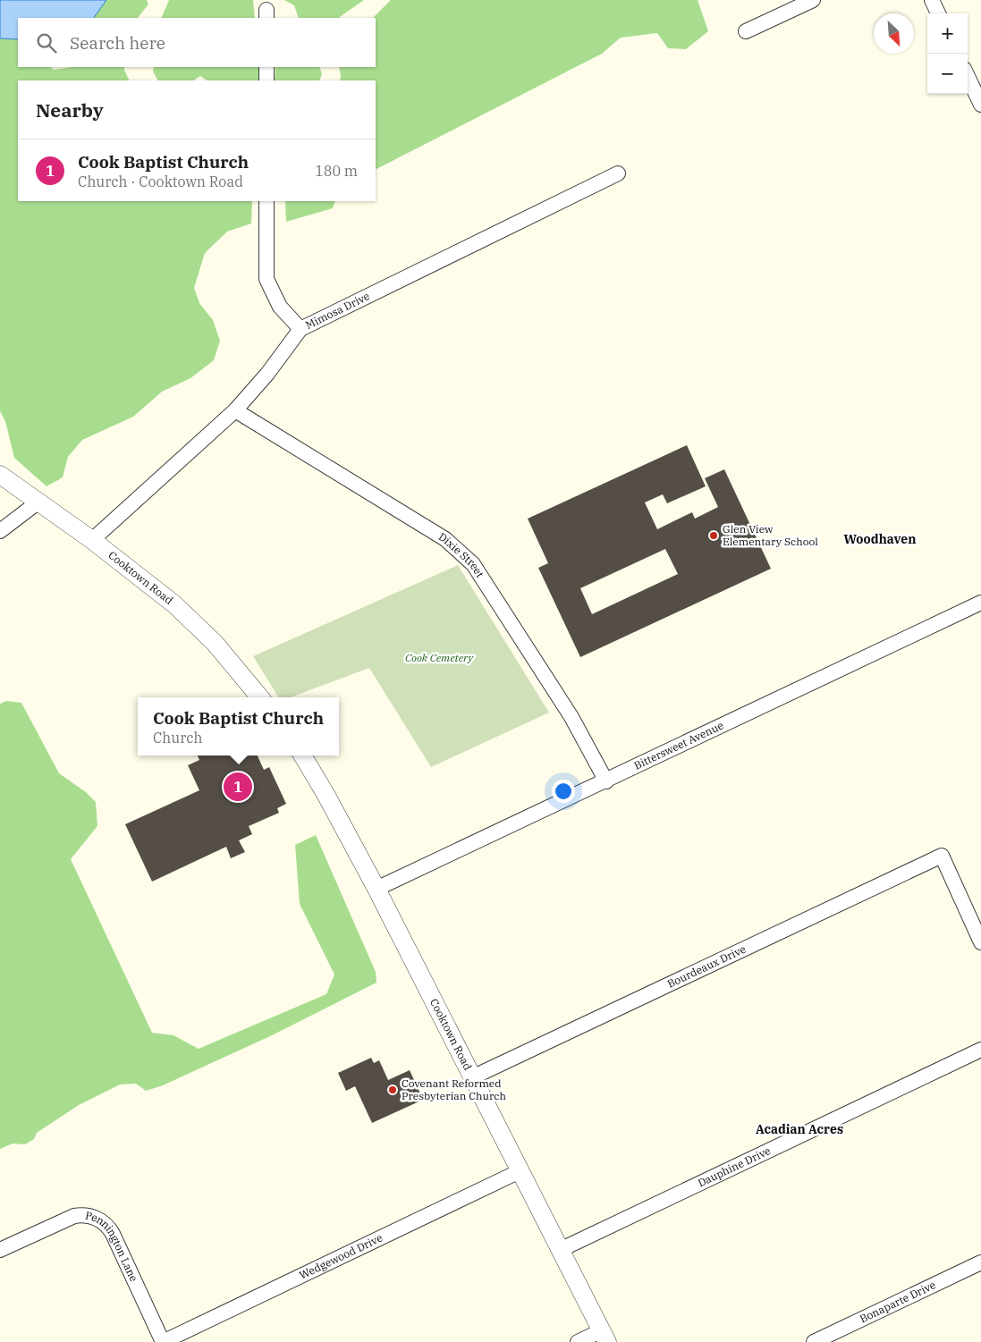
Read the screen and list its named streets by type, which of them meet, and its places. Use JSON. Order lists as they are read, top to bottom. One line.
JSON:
{"streets":{"street":["Mimosa Drive","Dixie Street","Cooktown Road","Bittersweet Avenue","Bourdeaux Drive","Dauphine Drive","Pennington Lane","Wedgewood Drive","Bonaparte Drive"]},"crossings":[["Mimosa Drive","Dixie Street"],["Mimosa Drive","Cooktown Road"],["Dixie Street","Bittersweet Avenue"],["Cooktown Road","Bittersweet Avenue"],["Cooktown Road","Bourdeaux Drive"],["Cooktown Road","Dauphine Drive"],["Cooktown Road","Wedgewood Drive"],["Pennington Lane","Wedgewood Drive"]],"districts":["Woodhaven","Acadian Acres"],"parks":["Cook Cemetery"],"places":["Glen View Elementary School","Covenant Reformed Presbyterian Church"],"north":"bottom right","page":{"map_buttons":["+","−"],"search":"Search here","heading":"Nearby","list":[{"mark":"1","name":"Cook Baptist Church","note":"Church · Cooktown Road","value":"180 m"}],"popup":["Cook Baptist Church","Church"],"pins":"1"}}
